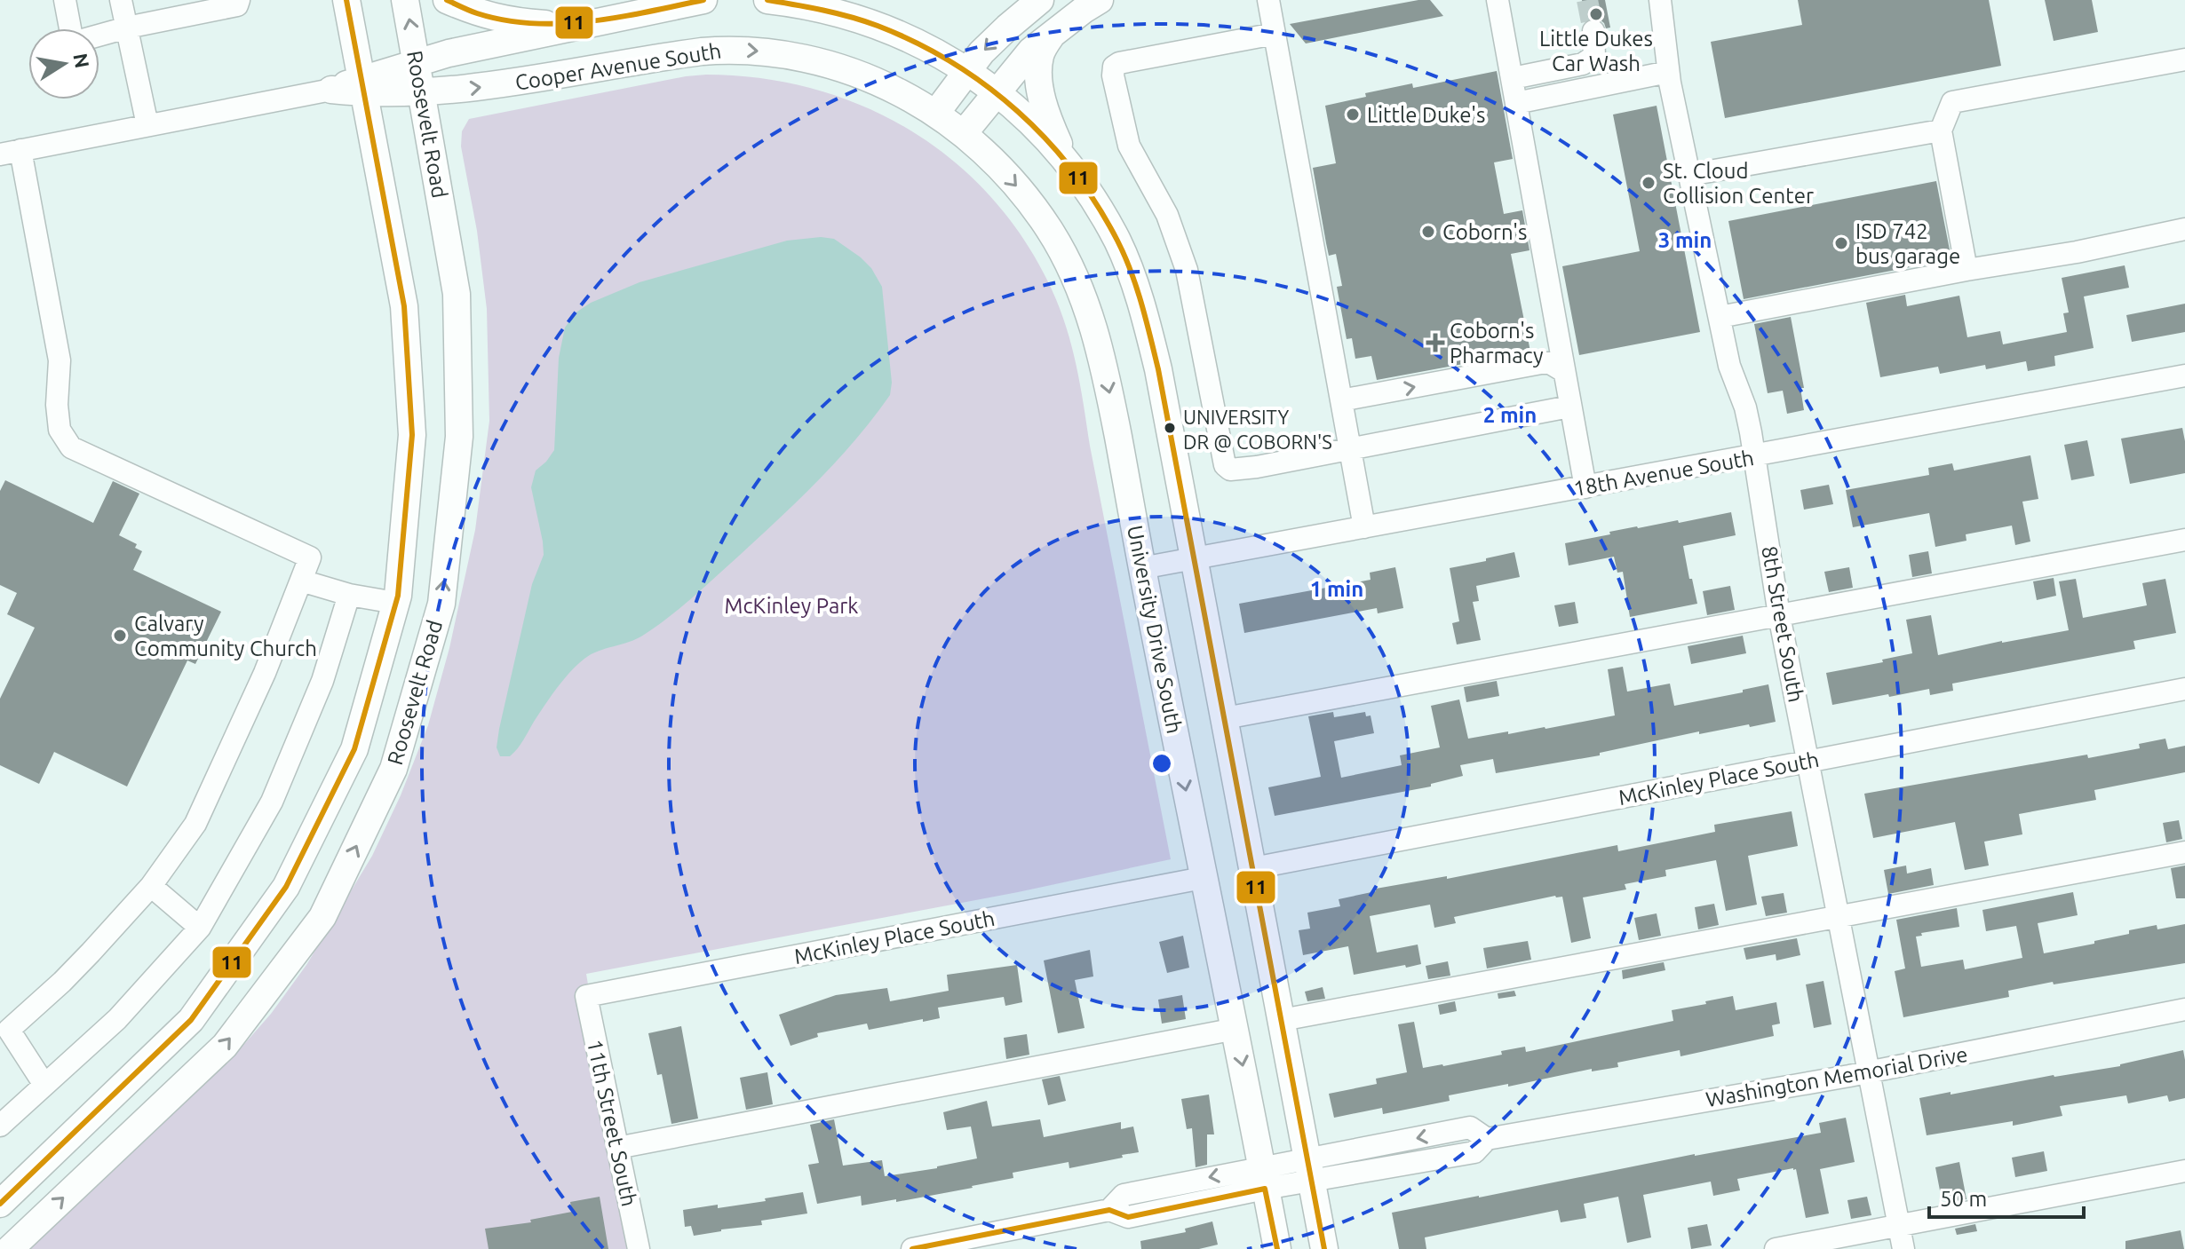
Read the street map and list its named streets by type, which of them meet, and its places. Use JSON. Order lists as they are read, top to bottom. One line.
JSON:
{"streets":{"main road":["Cooper Avenue South","Roosevelt Road","University Drive South"],"street":["18th Avenue South","8th Street South","McKinley Place South","Washington Memorial Drive","11th Street South"]},"crossings":[["Cooper Avenue South","Roosevelt Road"],["Cooper Avenue South","University Drive South"],["18th Avenue South","8th Street South"],["18th Avenue South","University Drive South"],["8th Street South","McKinley Place South"],["8th Street South","Washington Memorial Drive"],["University Drive South","McKinley Place South"],["University Drive South","Washington Memorial Drive"],["McKinley Place South","11th Street South"]],"parks":["McKinley Park"],"places":{"other":["Little Dukes Car Wash","Little Duke's","St. Cloud Collision Center","Coborn's","ISD 742 bus garage","UNIVERSITY DR @ COBORN'S","Calvary Community Church"],"health":["Coborn's Pharmacy"]},"lines":["transit line 11"],"scale_bar":"50 m","north":"right","rings":["3 min","2 min","1 min"]}
